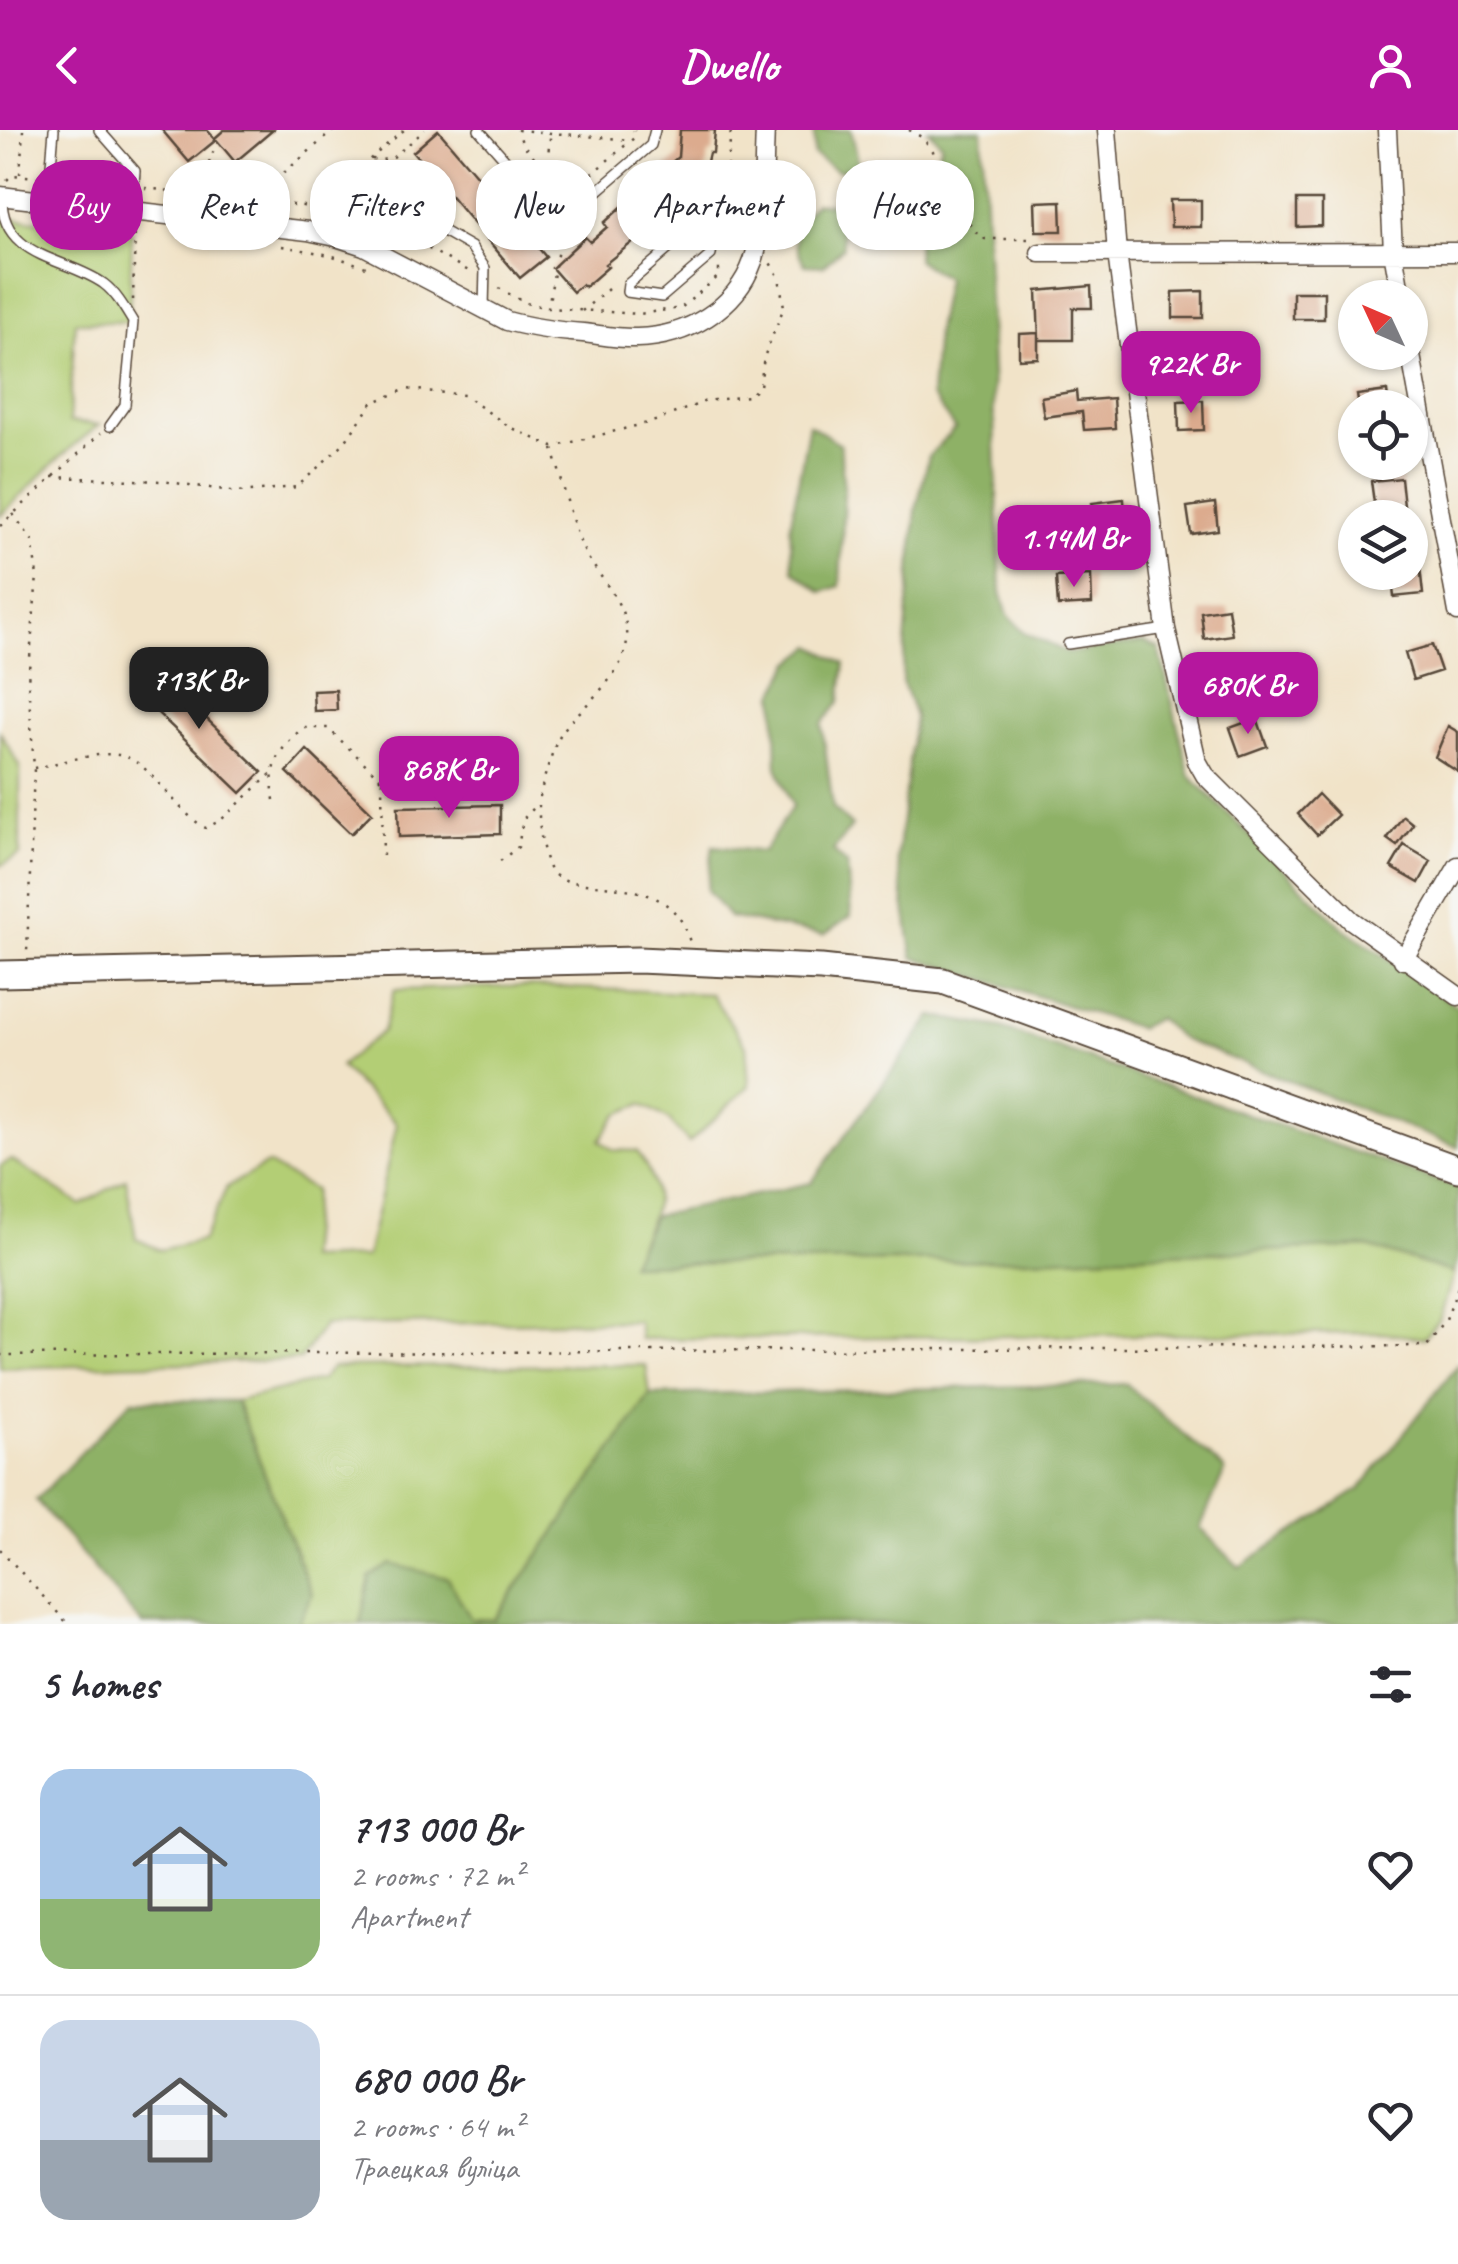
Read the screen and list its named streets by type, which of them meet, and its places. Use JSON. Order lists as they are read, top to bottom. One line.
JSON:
{"north":"top left","page":{"header":"Dwello","chip":["Buy","Rent","Filters","New","Apartment","House"],"price":["922K Br","1.14M Br","713K Br","680K Br","868K Br"],"heading":"5 homes","list":[{"name":"713 000 Br","note":"2 rooms · 72 m² · Apartment"},{"name":"680 000 Br","note":"2 rooms · 64 m² · Траецкая вуліца"}]}}
